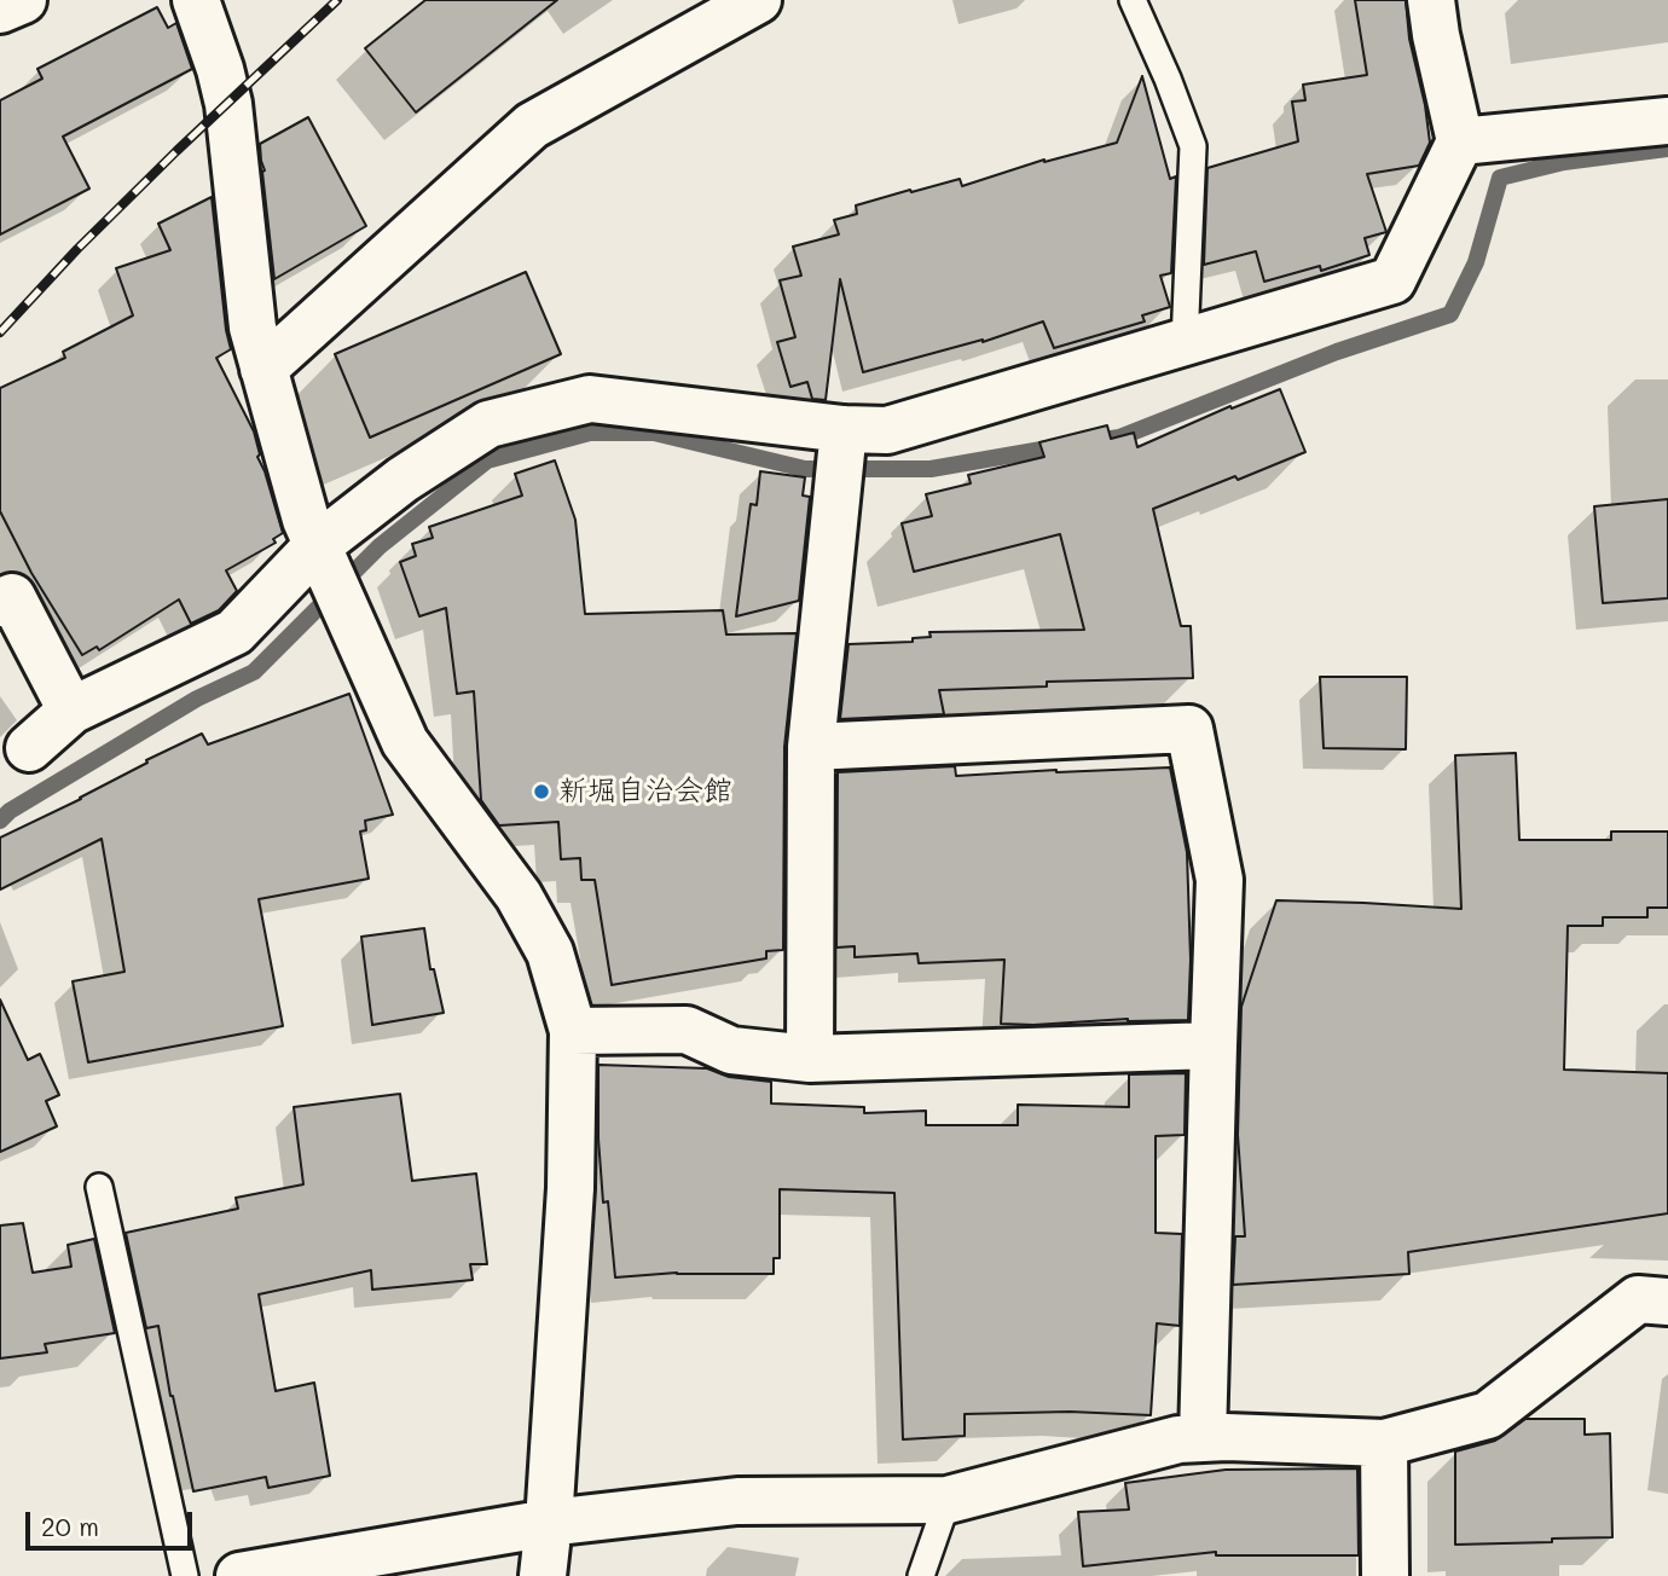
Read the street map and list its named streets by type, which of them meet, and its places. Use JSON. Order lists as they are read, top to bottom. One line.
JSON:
{"places":["新堀自治会館"],"scale_bar":"20 m"}
